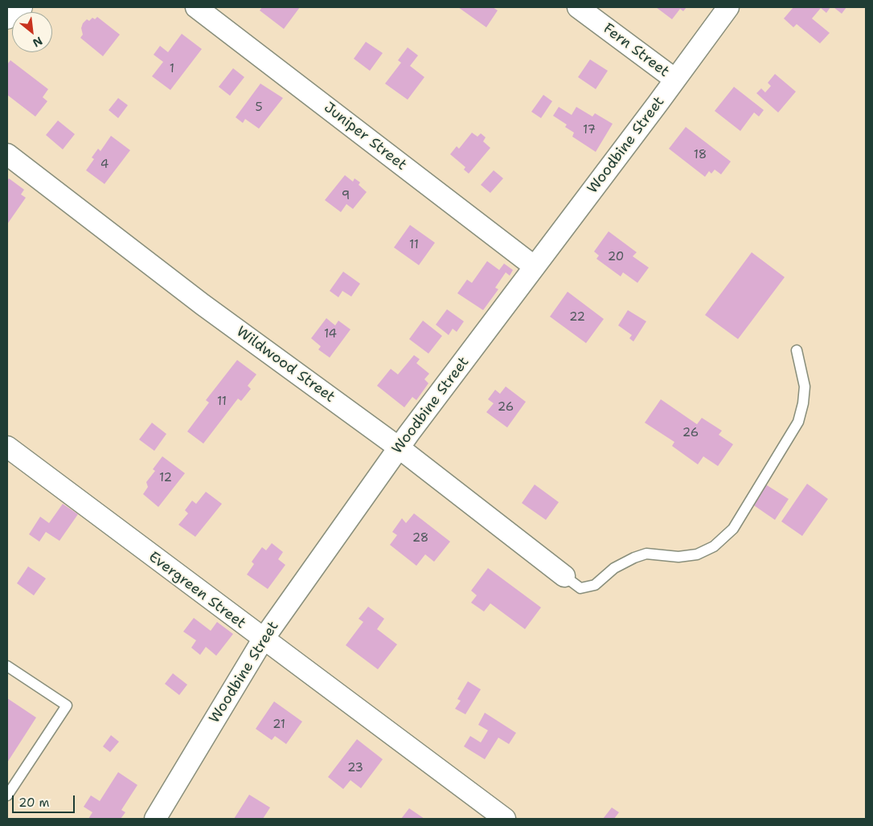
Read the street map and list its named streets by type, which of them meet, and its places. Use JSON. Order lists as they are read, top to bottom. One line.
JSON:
{"streets":{"street":["Fern Street","Juniper Street","Woodbine Street","Wildwood Street","Evergreen Street"]},"crossings":[["Fern Street","Woodbine Street"],["Juniper Street","Woodbine Street"],["Woodbine Street","Wildwood Street"],["Woodbine Street","Evergreen Street"]],"house_numbers":["1","5","17","18","4","9","11","20","22","14","11","26","26","12","28","21","23"],"scale_bar":"20 m","north":"bottom right"}
